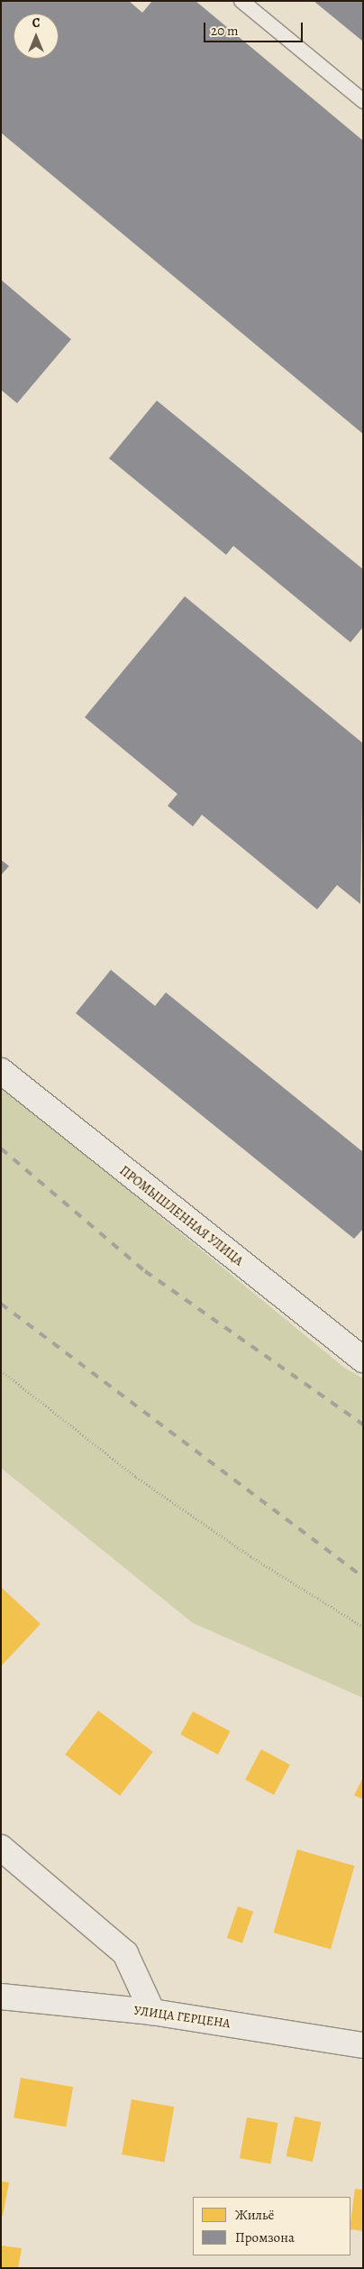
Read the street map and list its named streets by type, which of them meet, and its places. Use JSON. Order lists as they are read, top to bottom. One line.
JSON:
{"streets":{"street":["ПРОМЫШЛЕННАЯ УЛИЦА","УЛИЦА ГЕРЦЕНА"]},"legend":["Жильё","Промзона"],"scale_bar":"20 m","north":"top"}
